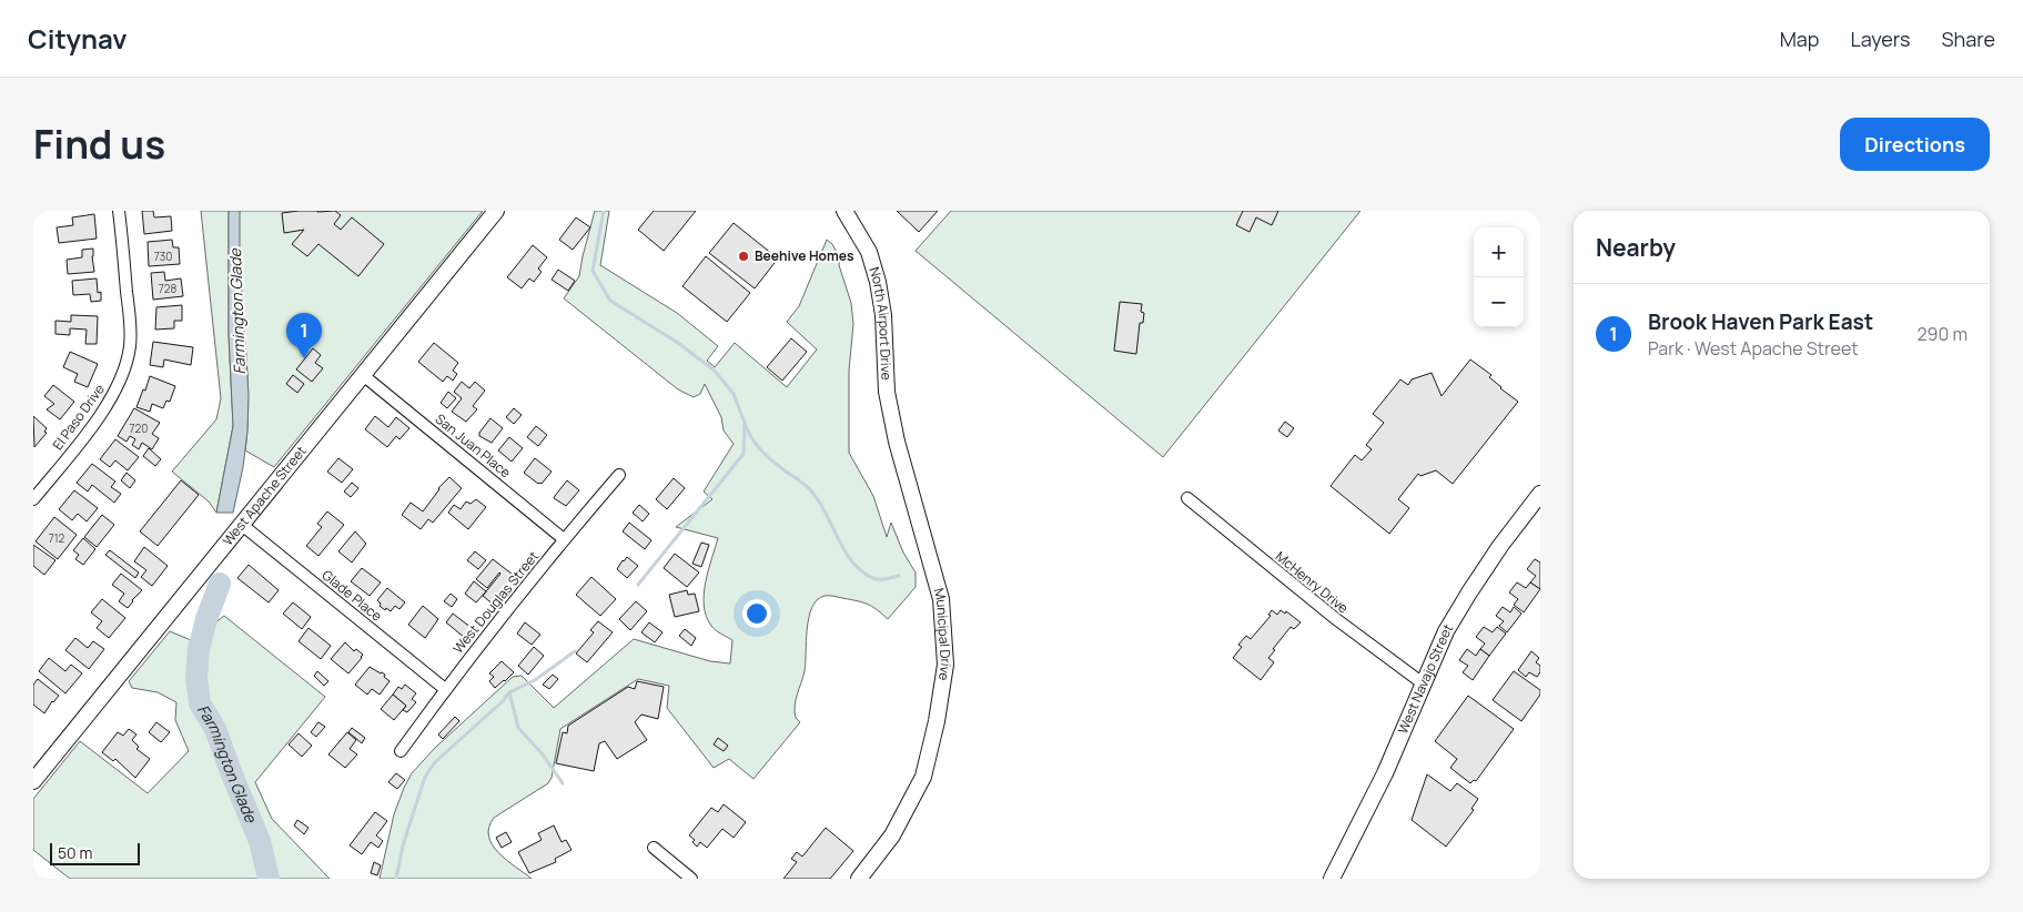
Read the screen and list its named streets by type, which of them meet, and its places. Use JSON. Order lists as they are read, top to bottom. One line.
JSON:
{"streets":{"main road":["North Airport Drive","West Apache Street","Municipal Drive","West Navajo Street"],"street":["El Paso Drive","San Juan Place","McHenry Drive","Glade Place","West Douglas Street"]},"crossings":[["North Airport Drive","Municipal Drive"],["San Juan Place","West Apache Street"],["San Juan Place","West Douglas Street"],["West Apache Street","Glade Place"],["McHenry Drive","West Navajo Street"],["Glade Place","West Douglas Street"]],"water":["Farmington Glade"],"places":["Beehive Homes"],"house_numbers":["730","728","720","712"],"scale_bar":"50 m","page":{"header":"Citynav","nav":["Map","Layers","Share"],"title":"Find us","buttons":"Directions","heading":"Nearby","map_buttons":["+","−"],"list":[{"mark":"1","name":"Brook Haven Park East","note":"Park · West Apache Street","value":"290 m"}],"pins":"1","scale":"50 m"}}
